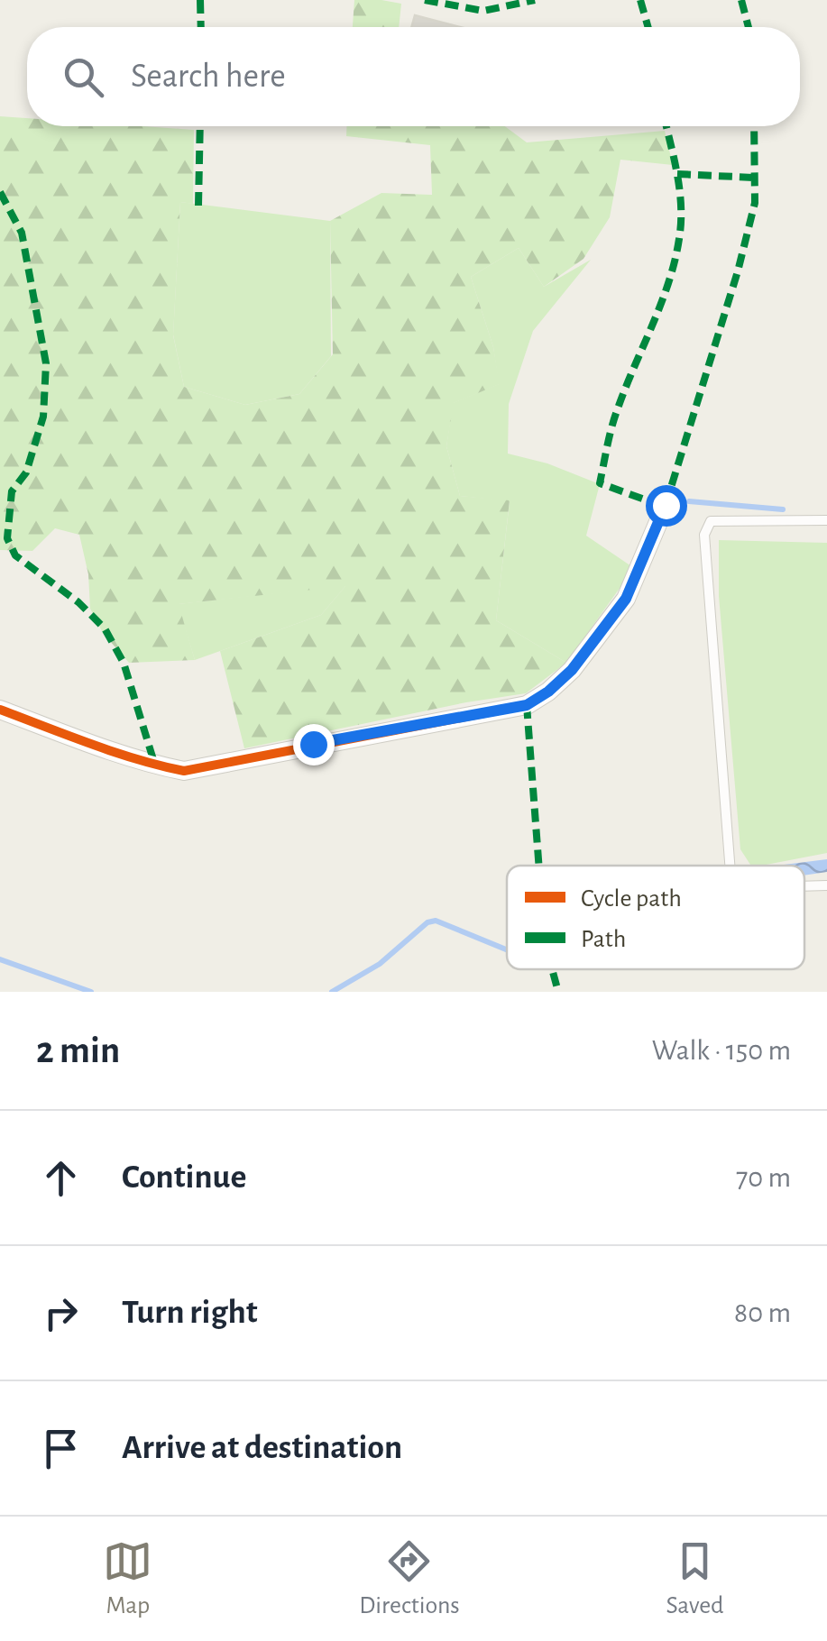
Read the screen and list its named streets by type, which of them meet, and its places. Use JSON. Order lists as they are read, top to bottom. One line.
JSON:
{"legend":["Cycle path","Path"],"page":{"search":"Search here","heading":["2 min","Walk · 150 m"],"list":[["Continue","70 m"],["Turn right","80 m"],"Arrive at destination"],"nav":["Map","Directions","Saved"]}}
